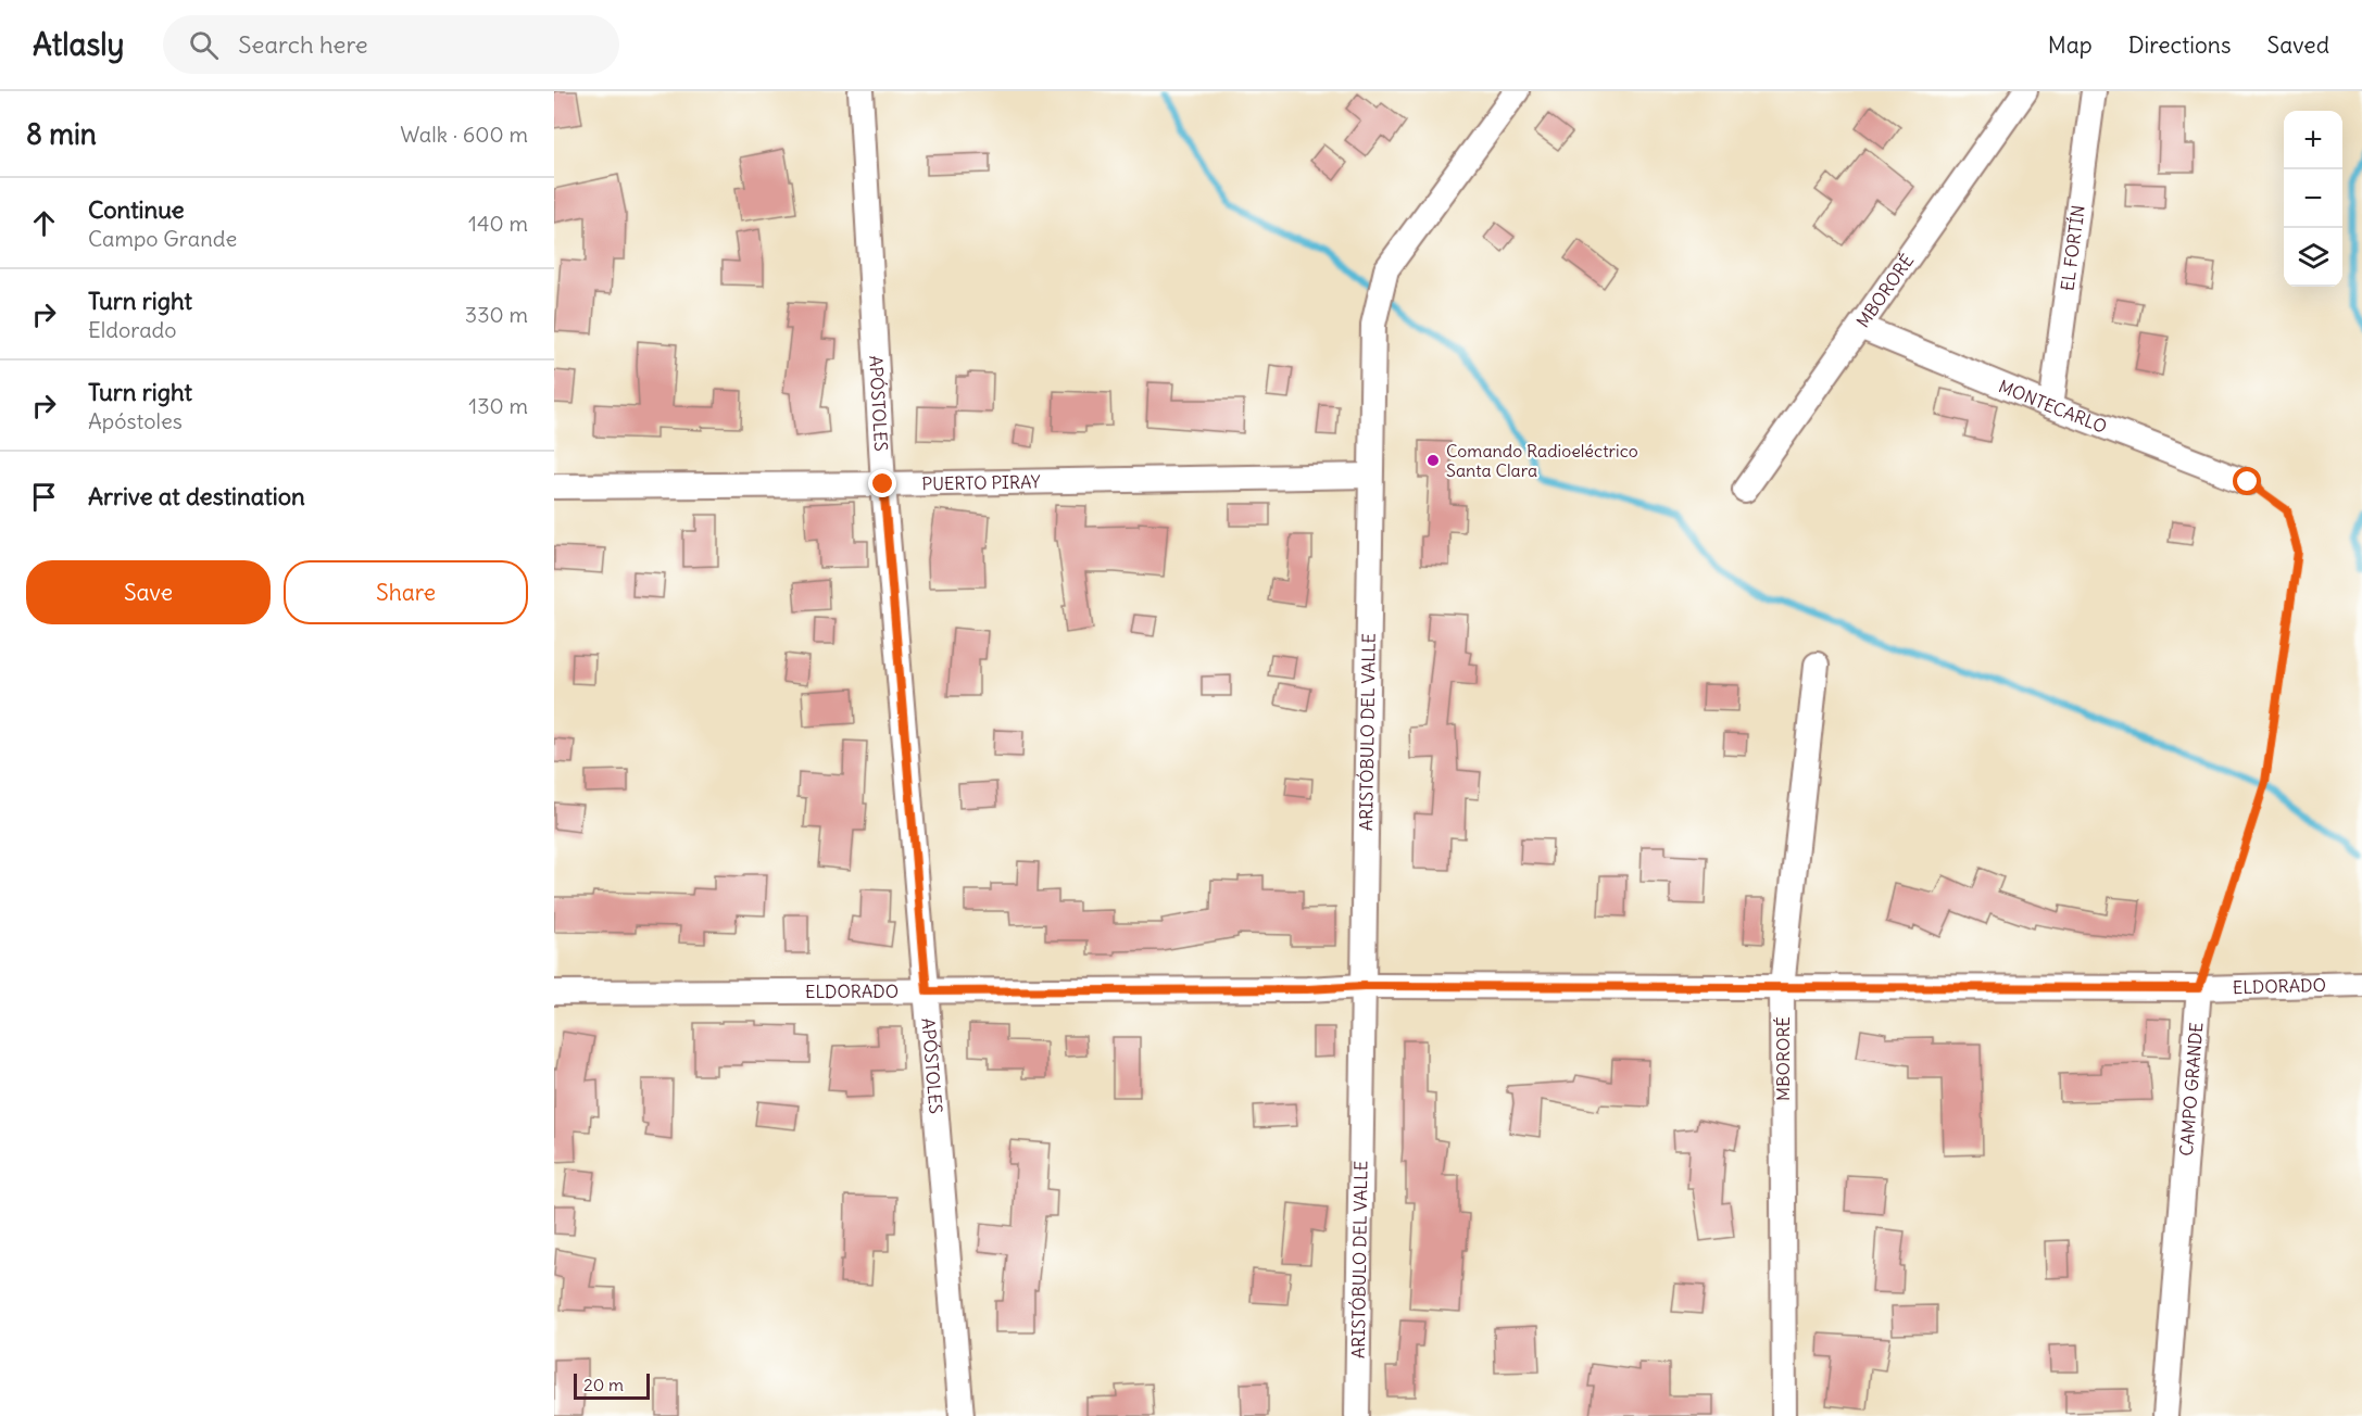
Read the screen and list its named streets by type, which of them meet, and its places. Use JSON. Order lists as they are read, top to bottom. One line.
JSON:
{"streets":{"street":["EL FORTÍN","MBORORÉ","APÓSTOLES","MONTECARLO","PUERTO PIRAY","ARISTÓBULO DEL VALLE","ELDORADO","CAMPO GRANDE"]},"crossings":[["EL FORTÍN","MONTECARLO"],["MBORORÉ","MONTECARLO"],["MBORORÉ","ELDORADO"],["APÓSTOLES","PUERTO PIRAY"],["APÓSTOLES","ELDORADO"],["PUERTO PIRAY","ARISTÓBULO DEL VALLE"],["ARISTÓBULO DEL VALLE","ELDORADO"],["ELDORADO","CAMPO GRANDE"]],"places":["Comando Radioeléctrico Santa Clara"],"scale_bar":"20 m","page":{"header":"Atlasly","search":"Search here","nav":["Map","Directions","Saved"],"heading":["8 min","Walk · 600 m"],"map_buttons":["+","−"],"list":[["Continue","Campo Grande","140 m"],["Turn right","Eldorado","330 m"],["Turn right","Apóstoles","130 m"],"Arrive at destination"],"buttons":["Save","Share"],"scale":"20 m"}}
